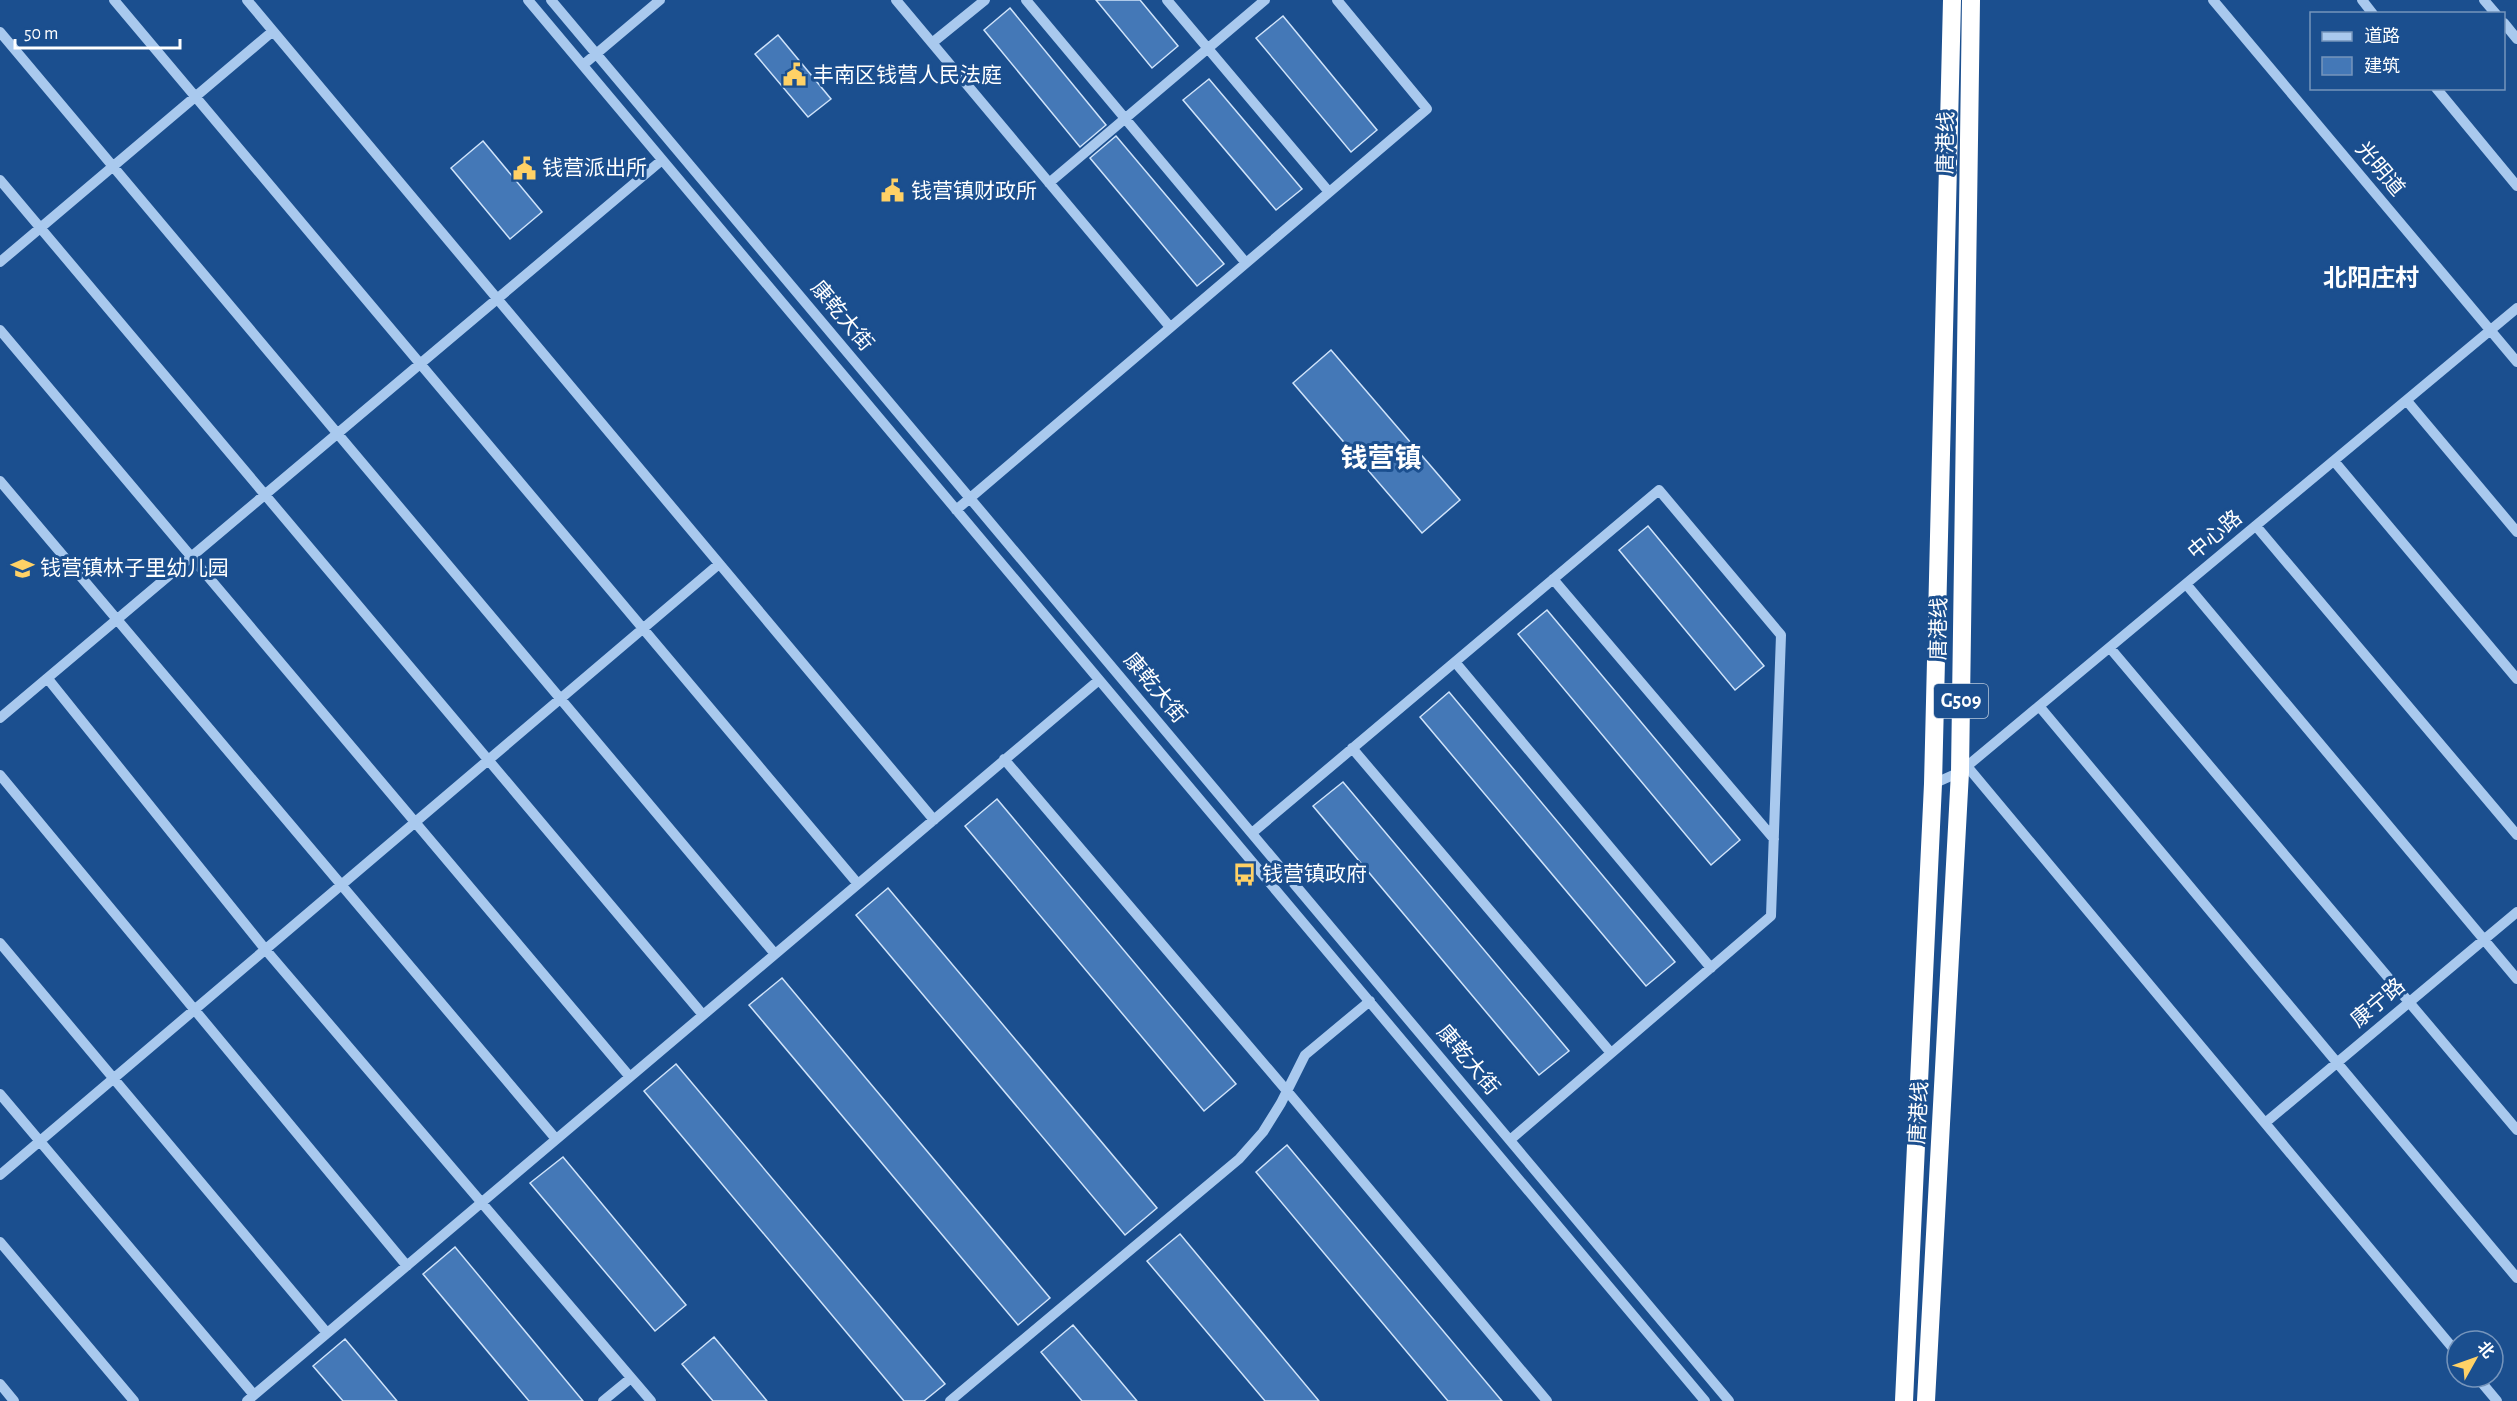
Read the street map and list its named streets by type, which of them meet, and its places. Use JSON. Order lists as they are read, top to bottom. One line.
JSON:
{"streets":{"highway":["唐港线","G509"],"street":["光明道","康乾大街","中心路","康宁路"]},"crossings":[["唐港线","中心路"],["光明道","中心路"]],"districts":["北阳庄村","钱营镇"],"places":{"public building":["丰南区钱营人民法庭","钱营派出所","钱营镇财政所"],"school or university":["钱营镇林子里幼儿园"],"bus stop":["钱营镇政府"]},"legend":["道路","建筑"],"scale_bar":"50 m","north":"top right"}
